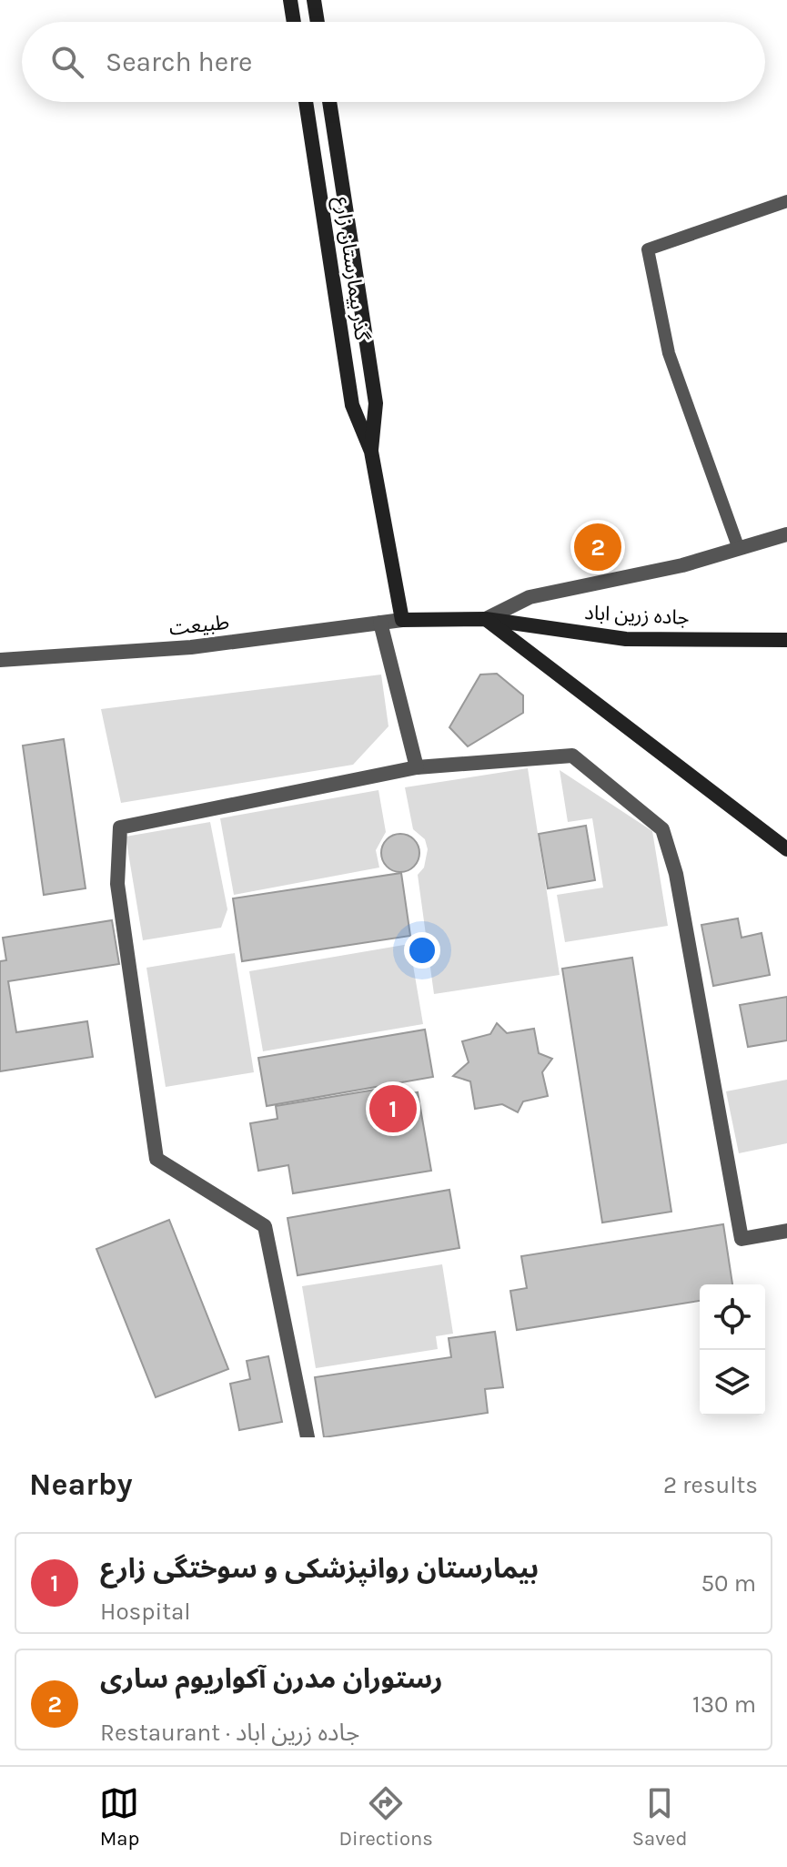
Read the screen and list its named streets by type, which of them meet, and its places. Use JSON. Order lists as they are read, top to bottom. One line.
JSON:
{"streets":{"street":["گذر بیمارستان زارع","جاده زرین اباد","طبیعت"]},"crossings":[["گذر بیمارستان زارع","جاده زرین اباد"],["گذر بیمارستان زارع","طبیعت"],["جاده زرین اباد","طبیعت"]],"page":{"search":"Search here","pins":["2","1"],"heading":["Nearby","2 results"],"list":[{"mark":"1","name":"بیمارستان روانپزشکی و سوختگی زارع","note":"Hospital","value":"50 m"},{"mark":"2","name":"رستوران مدرن آکواریوم ساری","note":"Restaurant · جاده زرین اباد","value":"130 m"}],"nav":["Map","Directions","Saved"]}}
